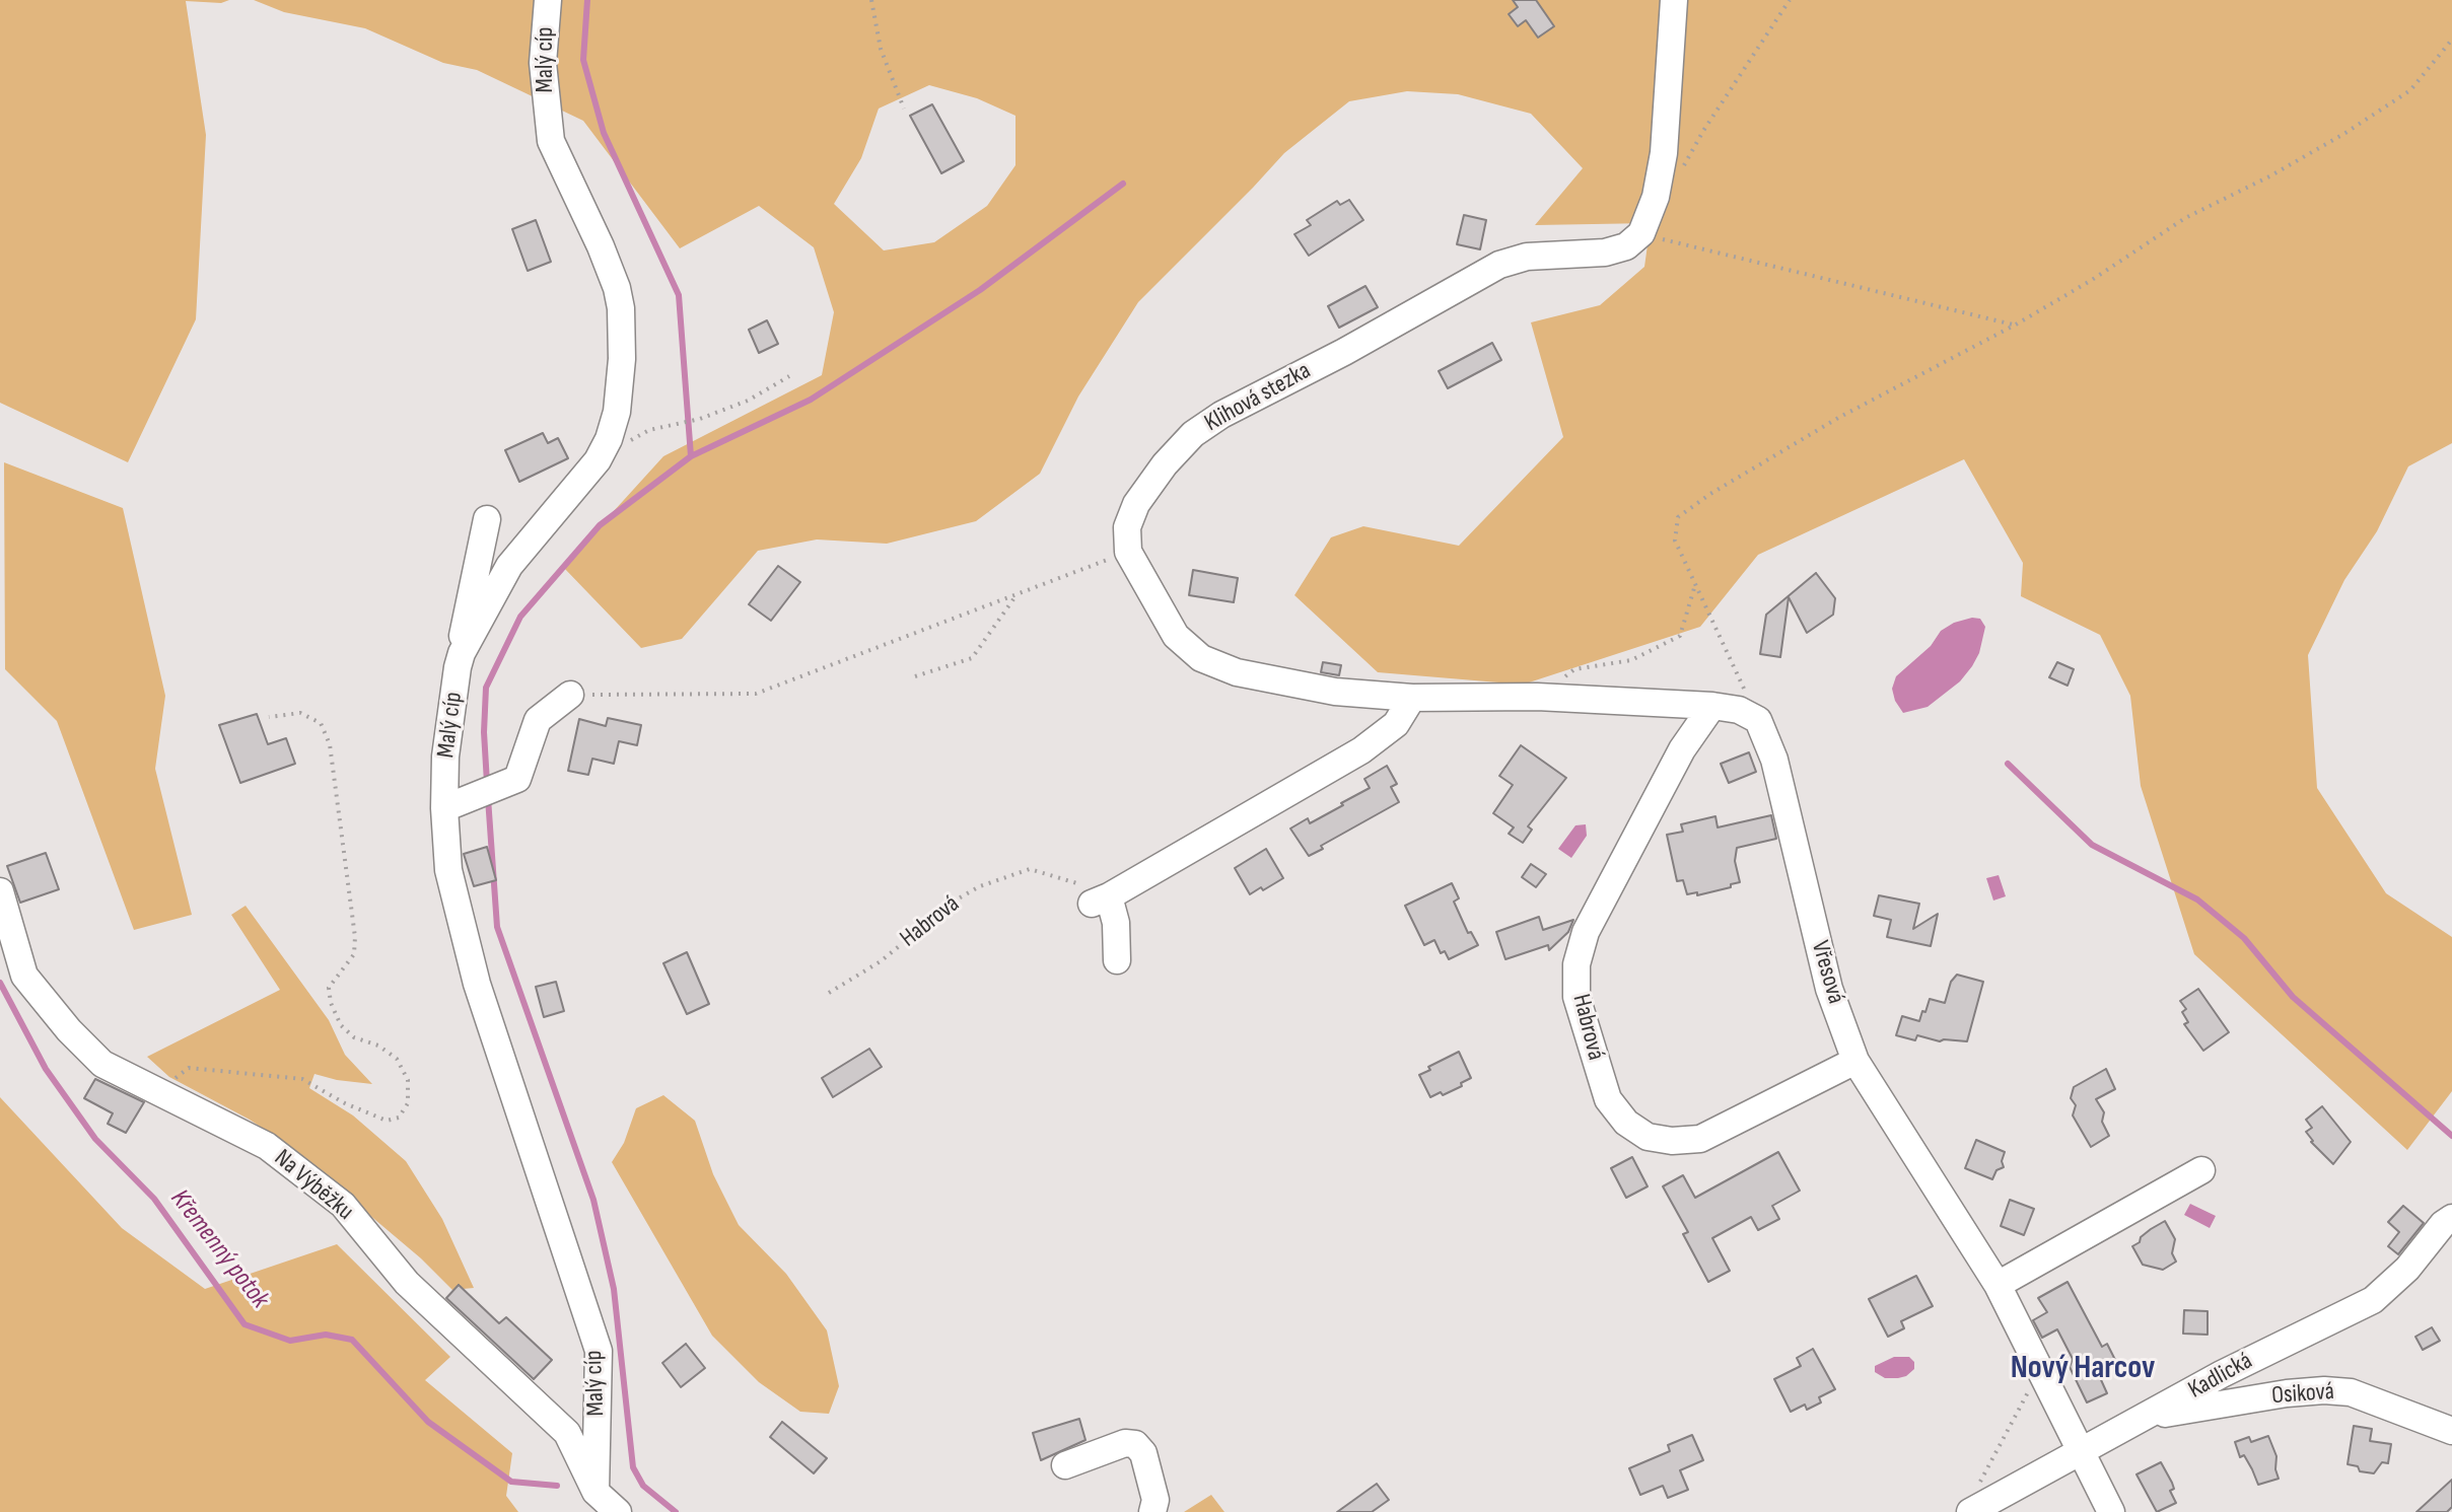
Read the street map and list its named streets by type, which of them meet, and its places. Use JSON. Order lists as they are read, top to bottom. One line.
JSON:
{"streets":{"street":["Malý cíp","Klihová stezka","Habrová","Vřesová","Na Výběžku","Kadlická","Osiková"]},"crossings":[["Malý cíp","Na Výběžku"],["Habrová","Vřesová"],["Vřesová","Kadlická"],["Kadlická","Osiková"]],"districts":["Nový Harcov"],"water":["Křemenný potok"]}
